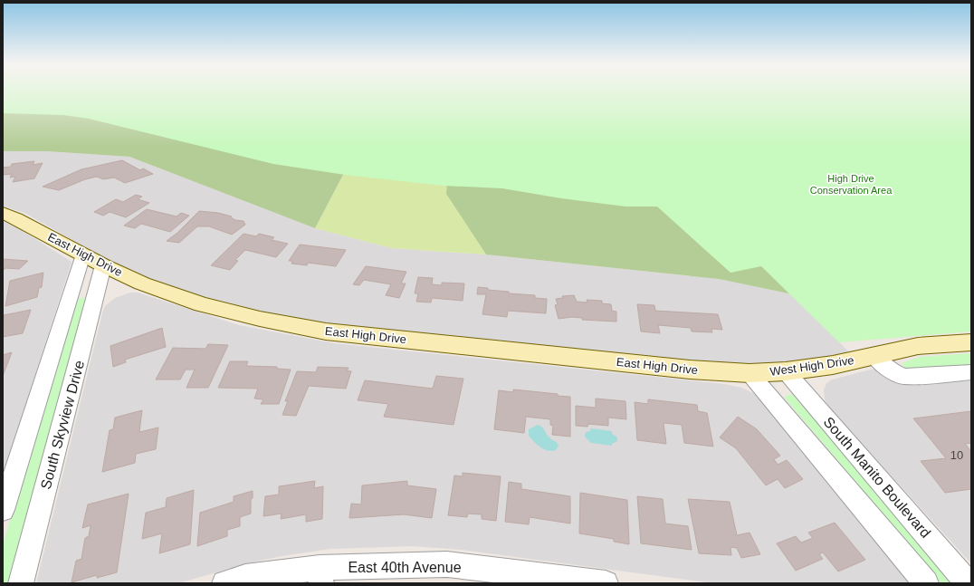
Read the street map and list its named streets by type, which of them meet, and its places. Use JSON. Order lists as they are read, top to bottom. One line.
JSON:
{"streets":{"main road":["East High Drive","West High Drive"],"street":["South Skyview Drive","South Manito Boulevard","East 40th Avenue"]},"crossings":[["East High Drive","West High Drive"],["East High Drive","South Skyview Drive"],["West High Drive","South Manito Boulevard"]],"parks":["High Drive Conservation Area"],"house_numbers":["10"]}
